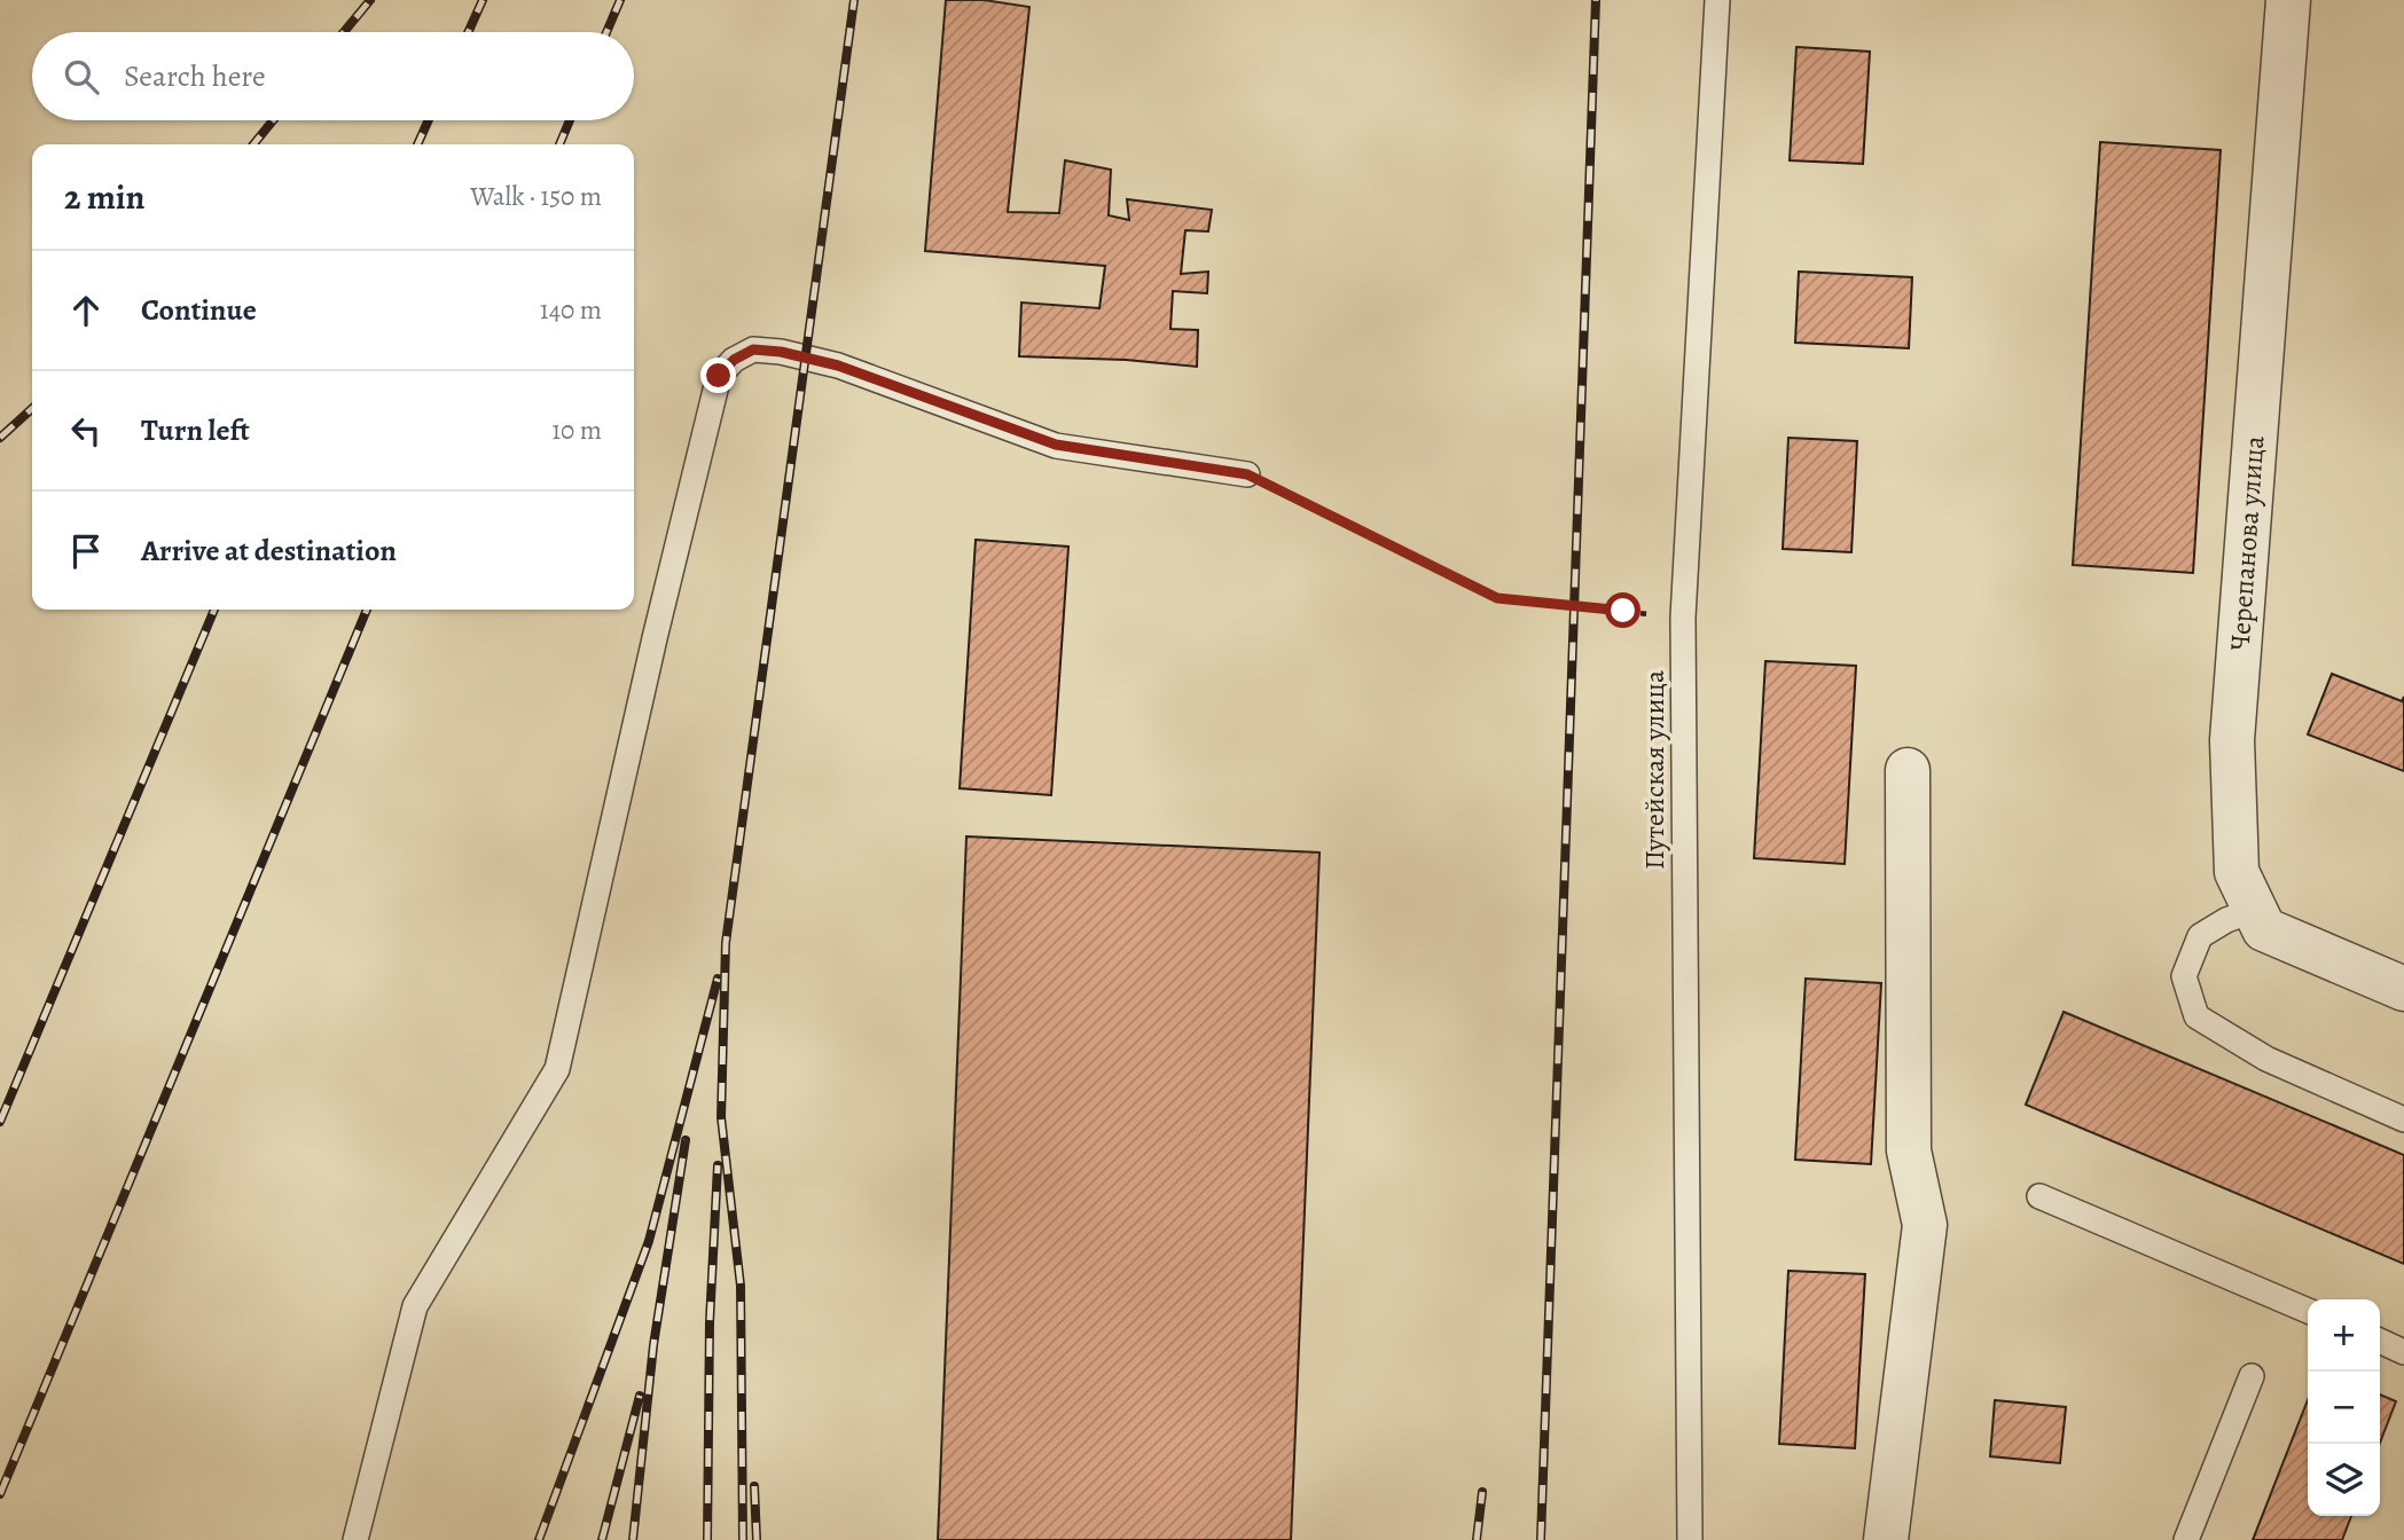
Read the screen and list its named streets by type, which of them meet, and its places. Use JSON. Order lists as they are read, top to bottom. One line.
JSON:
{"streets":{"street":["Черепанова улица"],"lane":["Путейская улица"]},"page":{"search":"Search here","heading":["2 min","Walk · 150 m"],"list":[["Continue","140 m"],["Turn left","10 m"],"Arrive at destination"],"map_buttons":["+","−"]}}
